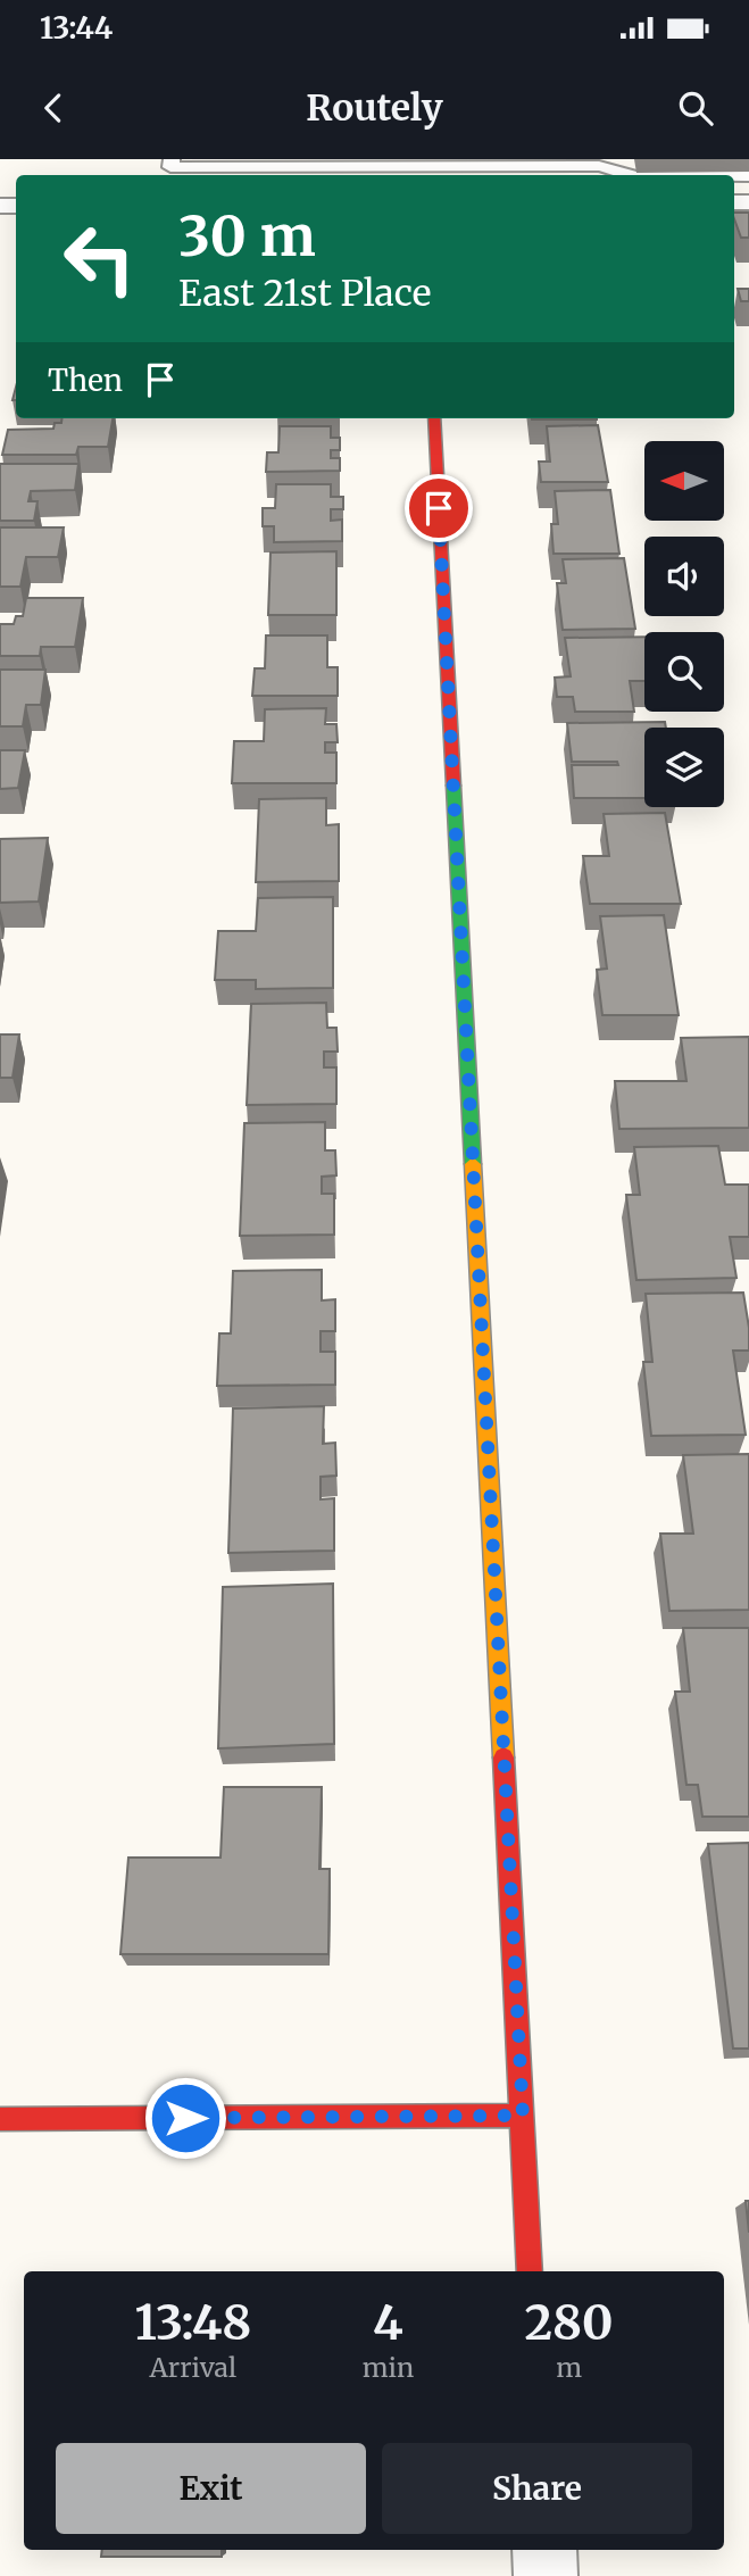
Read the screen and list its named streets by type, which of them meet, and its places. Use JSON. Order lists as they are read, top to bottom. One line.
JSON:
{"north":"left","page":{"status":"13:44","header":"Routely","turn":["30 m","East 21st Place"],"then":"Then","eta":["13:48","Arrival","4","min","280","m"],"buttons":["Exit","Share"]}}
